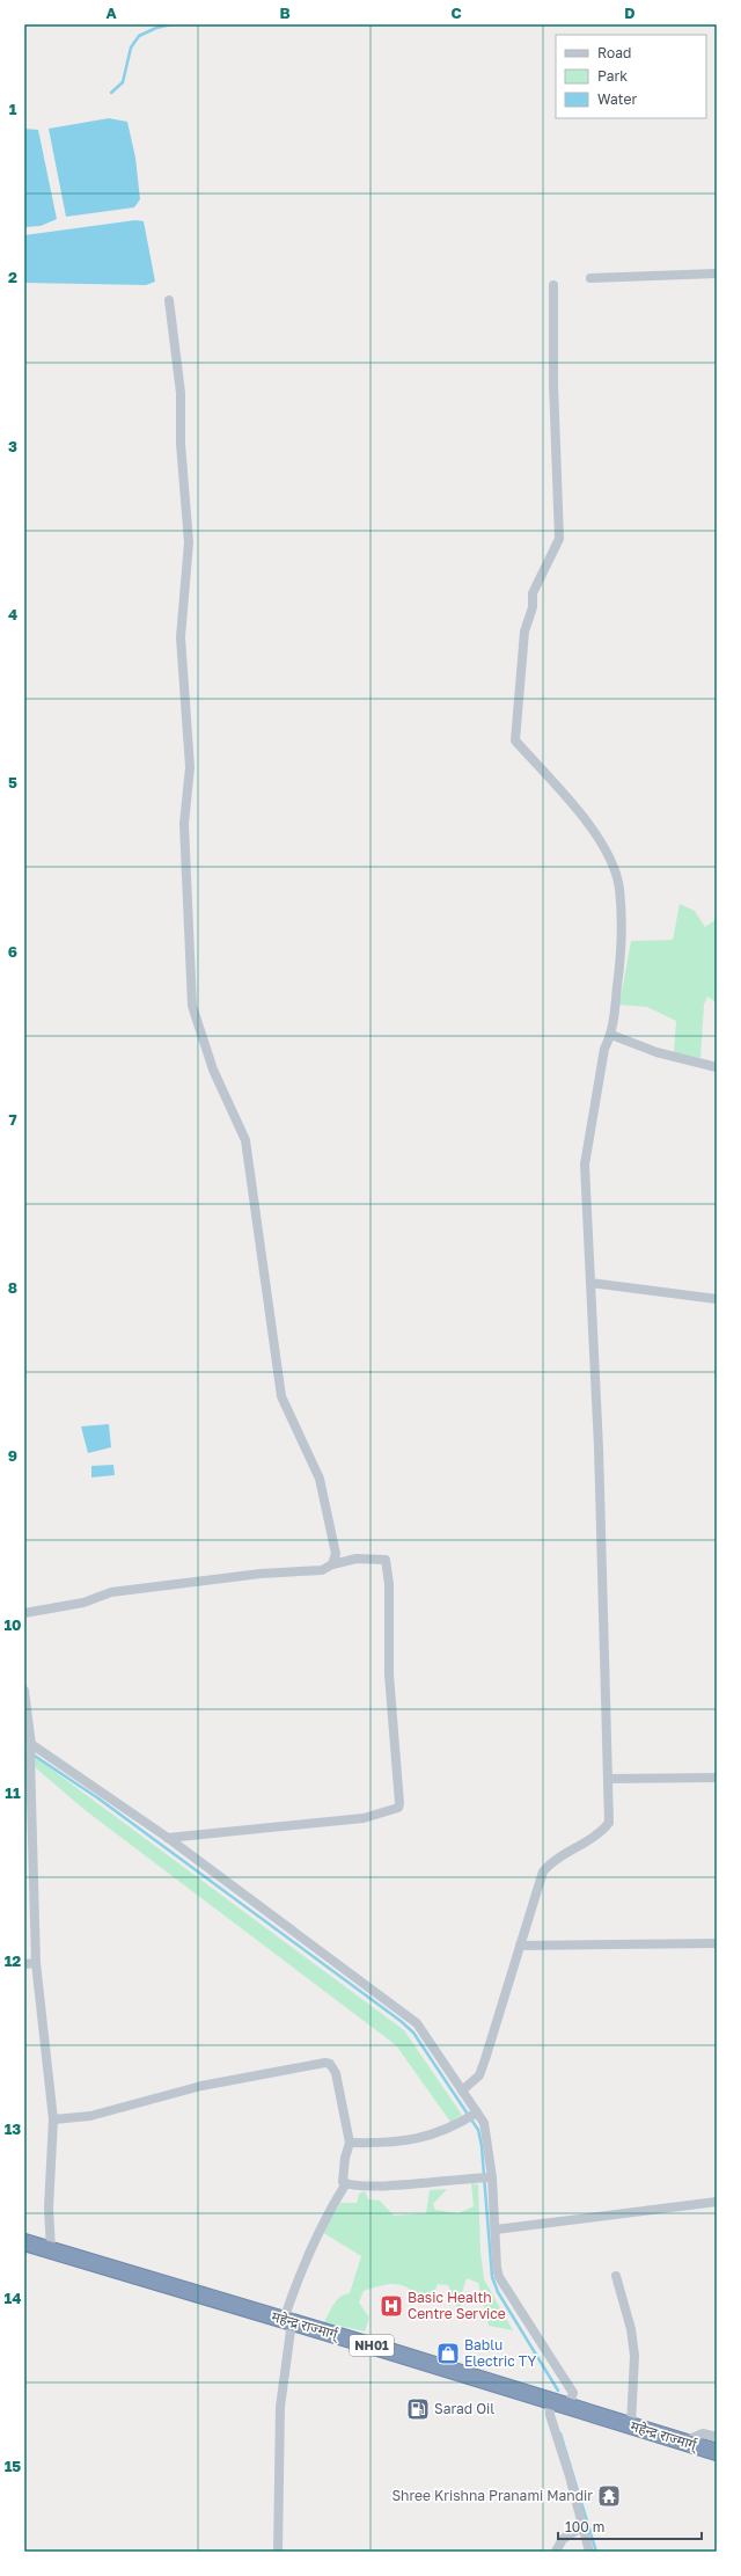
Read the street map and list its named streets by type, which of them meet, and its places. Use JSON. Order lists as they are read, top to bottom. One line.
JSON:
{"streets":{"highway":["महेन्द्र राज्मार्ग्","NH01"]},"places":{"hospital":["Basic Health Centre Service"],"shop":["Bablu Electric TY"],"fuel station":["Sarad Oil"],"temple":["Shree Krishna Pranami Mandir"]},"legend":["Road","Park","Water"],"scale_bar":"100 m","grid":{"columns":["A","B","C","D"],"rows":["1","2","3","4","5","6","7","8","9","10","11","12","13","14","15"]}}
